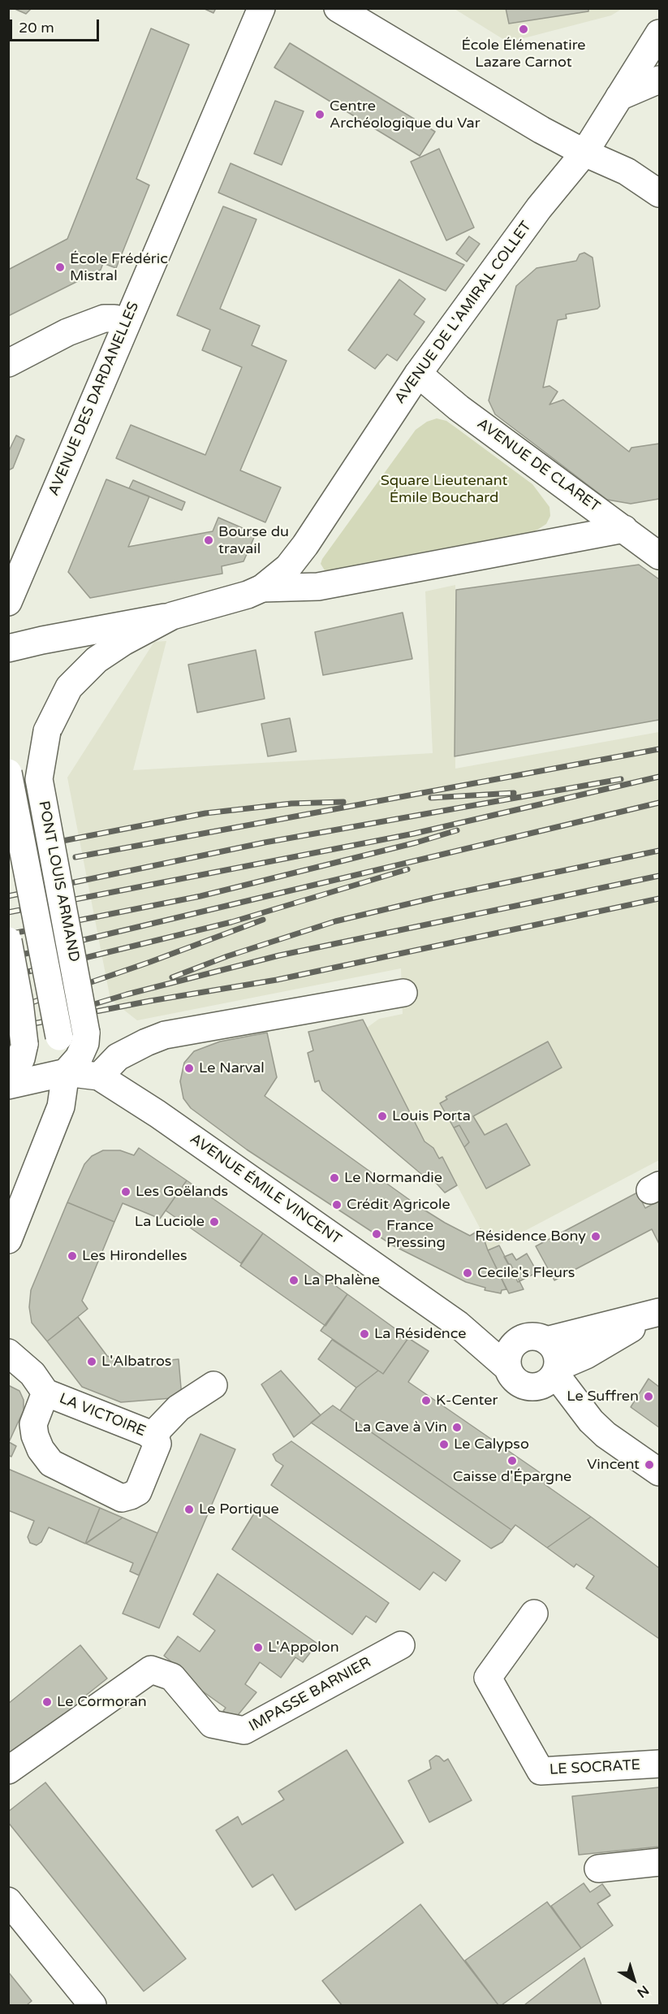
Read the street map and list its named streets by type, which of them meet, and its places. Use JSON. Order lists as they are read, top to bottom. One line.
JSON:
{"streets":{"street":["AVENUE DE L'AMIRAL COLLET","AVENUE DES DARDANELLES","AVENUE DE CLARET","PONT LOUIS ARMAND","AVENUE ÉMILE VINCENT","LA VICTOIRE","IMPASSE BARNIER","LE SOCRATE"]},"crossings":[["AVENUE DE L'AMIRAL COLLET","AVENUE DE CLARET"],["PONT LOUIS ARMAND","AVENUE ÉMILE VINCENT"]],"parks":["Square Lieutenant Émile Bouchard"],"places":["École Élémenatire Lazare Carnot","Centre Archéologique du Var","École Frédéric Mistral","Bourse du travail","Le Narval","Louis Porta","Le Normandie","Les Goëlands","Crédit Agricole","La Luciole","France Pressing","Résidence Bony","Les Hirondelles","Cecile's Fleurs","La Phalène","La Résidence","L'Albatros","Le Suffren","K-Center","La Cave à Vin","Le Calypso","Caisse d'Épargne","Vincent","Le Portique","L'Appolon","Le Cormoran"],"scale_bar":"20 m","north":"bottom right"}
